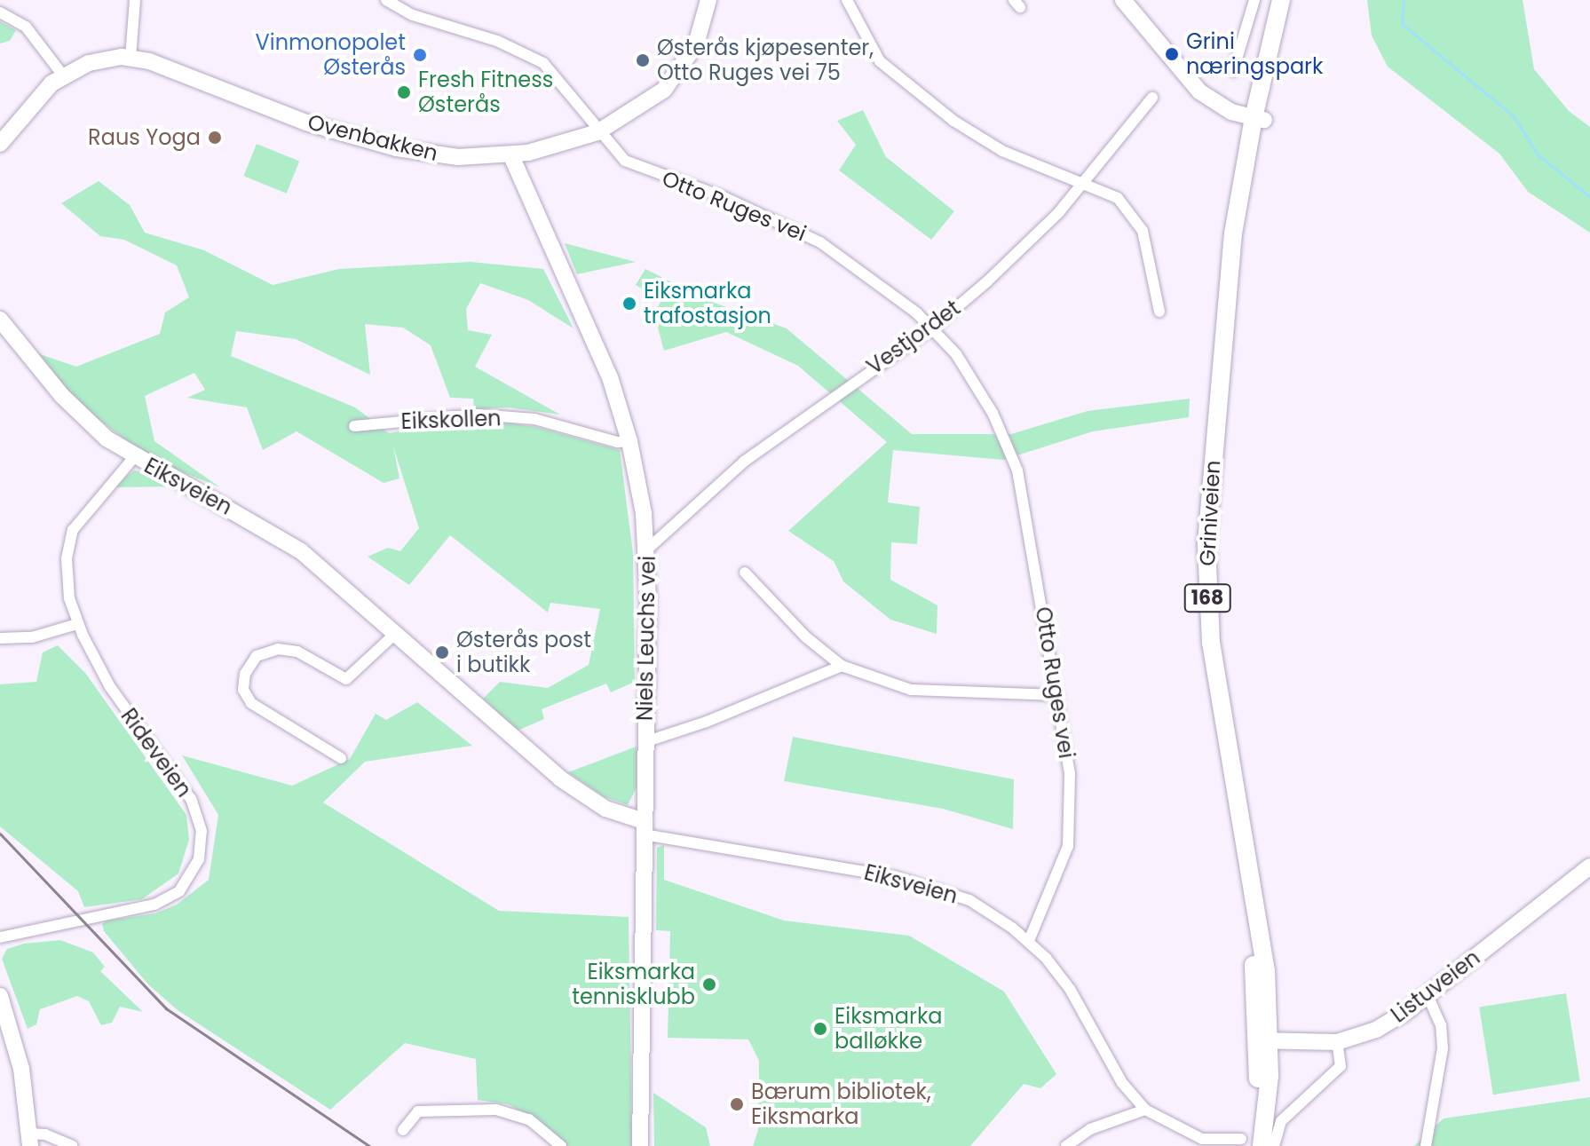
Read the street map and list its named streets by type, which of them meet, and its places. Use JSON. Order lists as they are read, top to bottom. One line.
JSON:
{"streets":{"main road":["Griniveien","168"],"street":["Ovenbakken","Otto Ruges vei","Vestjordet","Eikskollen","Eiksveien","Niels Leuchs vei","Rideveien","Listuveien"]},"crossings":[["Ovenbakken","Otto Ruges vei"],["Ovenbakken","Niels Leuchs vei"],["Otto Ruges vei","Vestjordet"],["Otto Ruges vei","Eiksveien"],["Vestjordet","Niels Leuchs vei"],["Eikskollen","Niels Leuchs vei"],["Eiksveien","Niels Leuchs vei"],["Eiksveien","Rideveien"],["Griniveien","Listuveien"]],"places":["Grini næringspark","Vinmonopolet Østerås","Østerås kjøpesenter, Otto Ruges vei 75","Fresh Fitness Østerås","Raus Yoga","Eiksmarka trafostasjon","Østerås post i butikk","Eiksmarka tennisklubb","Eiksmarka balløkke","Bærum bibliotek, Eiksmarka"]}
